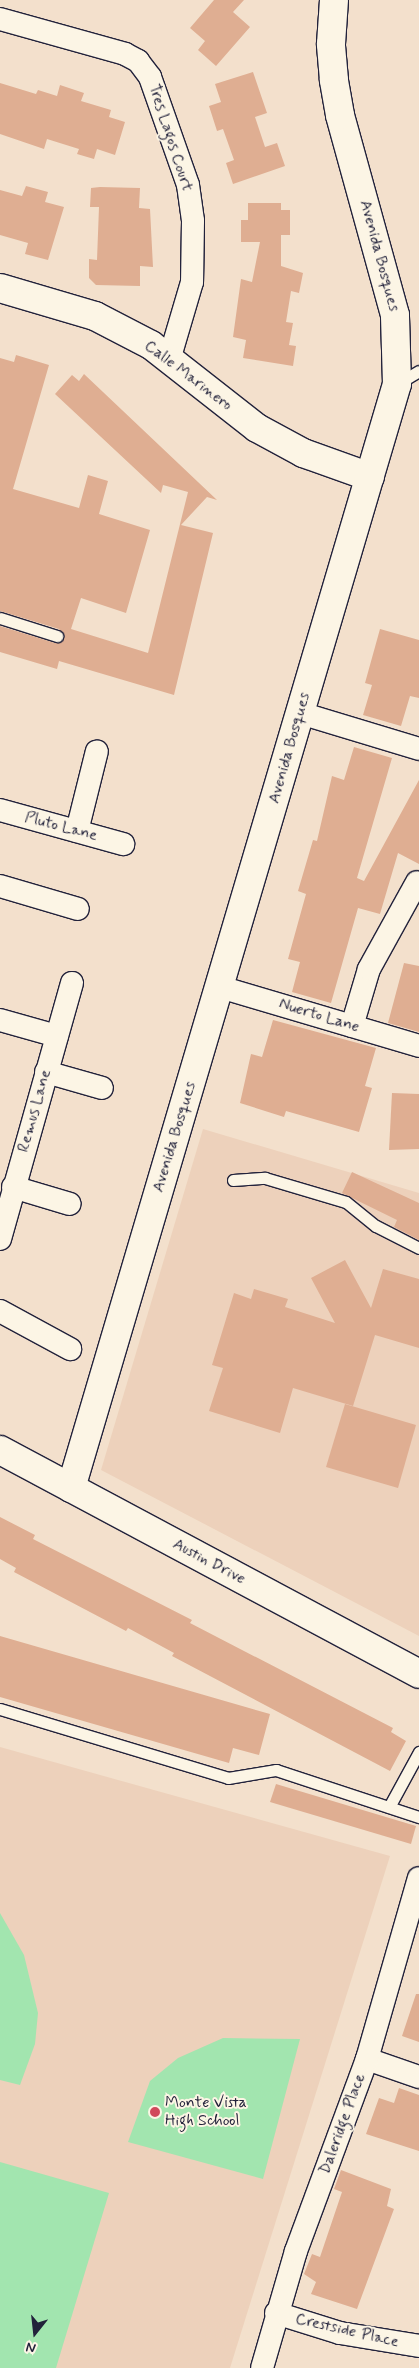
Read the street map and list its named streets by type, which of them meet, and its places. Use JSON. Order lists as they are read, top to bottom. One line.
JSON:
{"streets":{"street":["Tres Lagos Court","Avenida Bosques","Calle Marinero","Pluto Lane","Nuerto Lane","Remus Lane","Austin Drive","Daleridge Place","Crestside Place"]},"crossings":[["Tres Lagos Court","Calle Marinero"],["Avenida Bosques","Calle Marinero"],["Avenida Bosques","Nuerto Lane"],["Avenida Bosques","Austin Drive"],["Daleridge Place","Crestside Place"]],"places":["Monte Vista High School"],"north":"bottom"}
